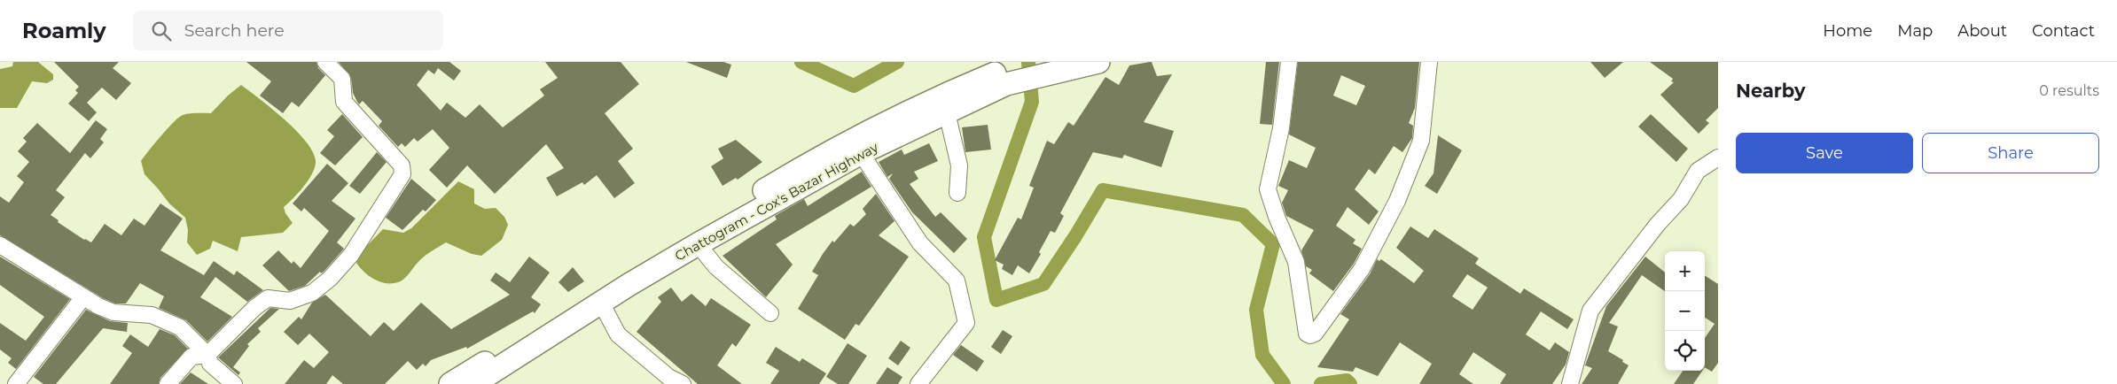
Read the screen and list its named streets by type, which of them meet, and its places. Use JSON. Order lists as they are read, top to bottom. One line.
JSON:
{"streets":{"highway":["Chattogram - Cox's Bazar Highway"]},"page":{"header":"Roamly","search":"Search here","nav":["Home","Map","About","Contact"],"heading":["Nearby","0 results"],"buttons":["Save","Share"],"map_buttons":["+","−"]}}
